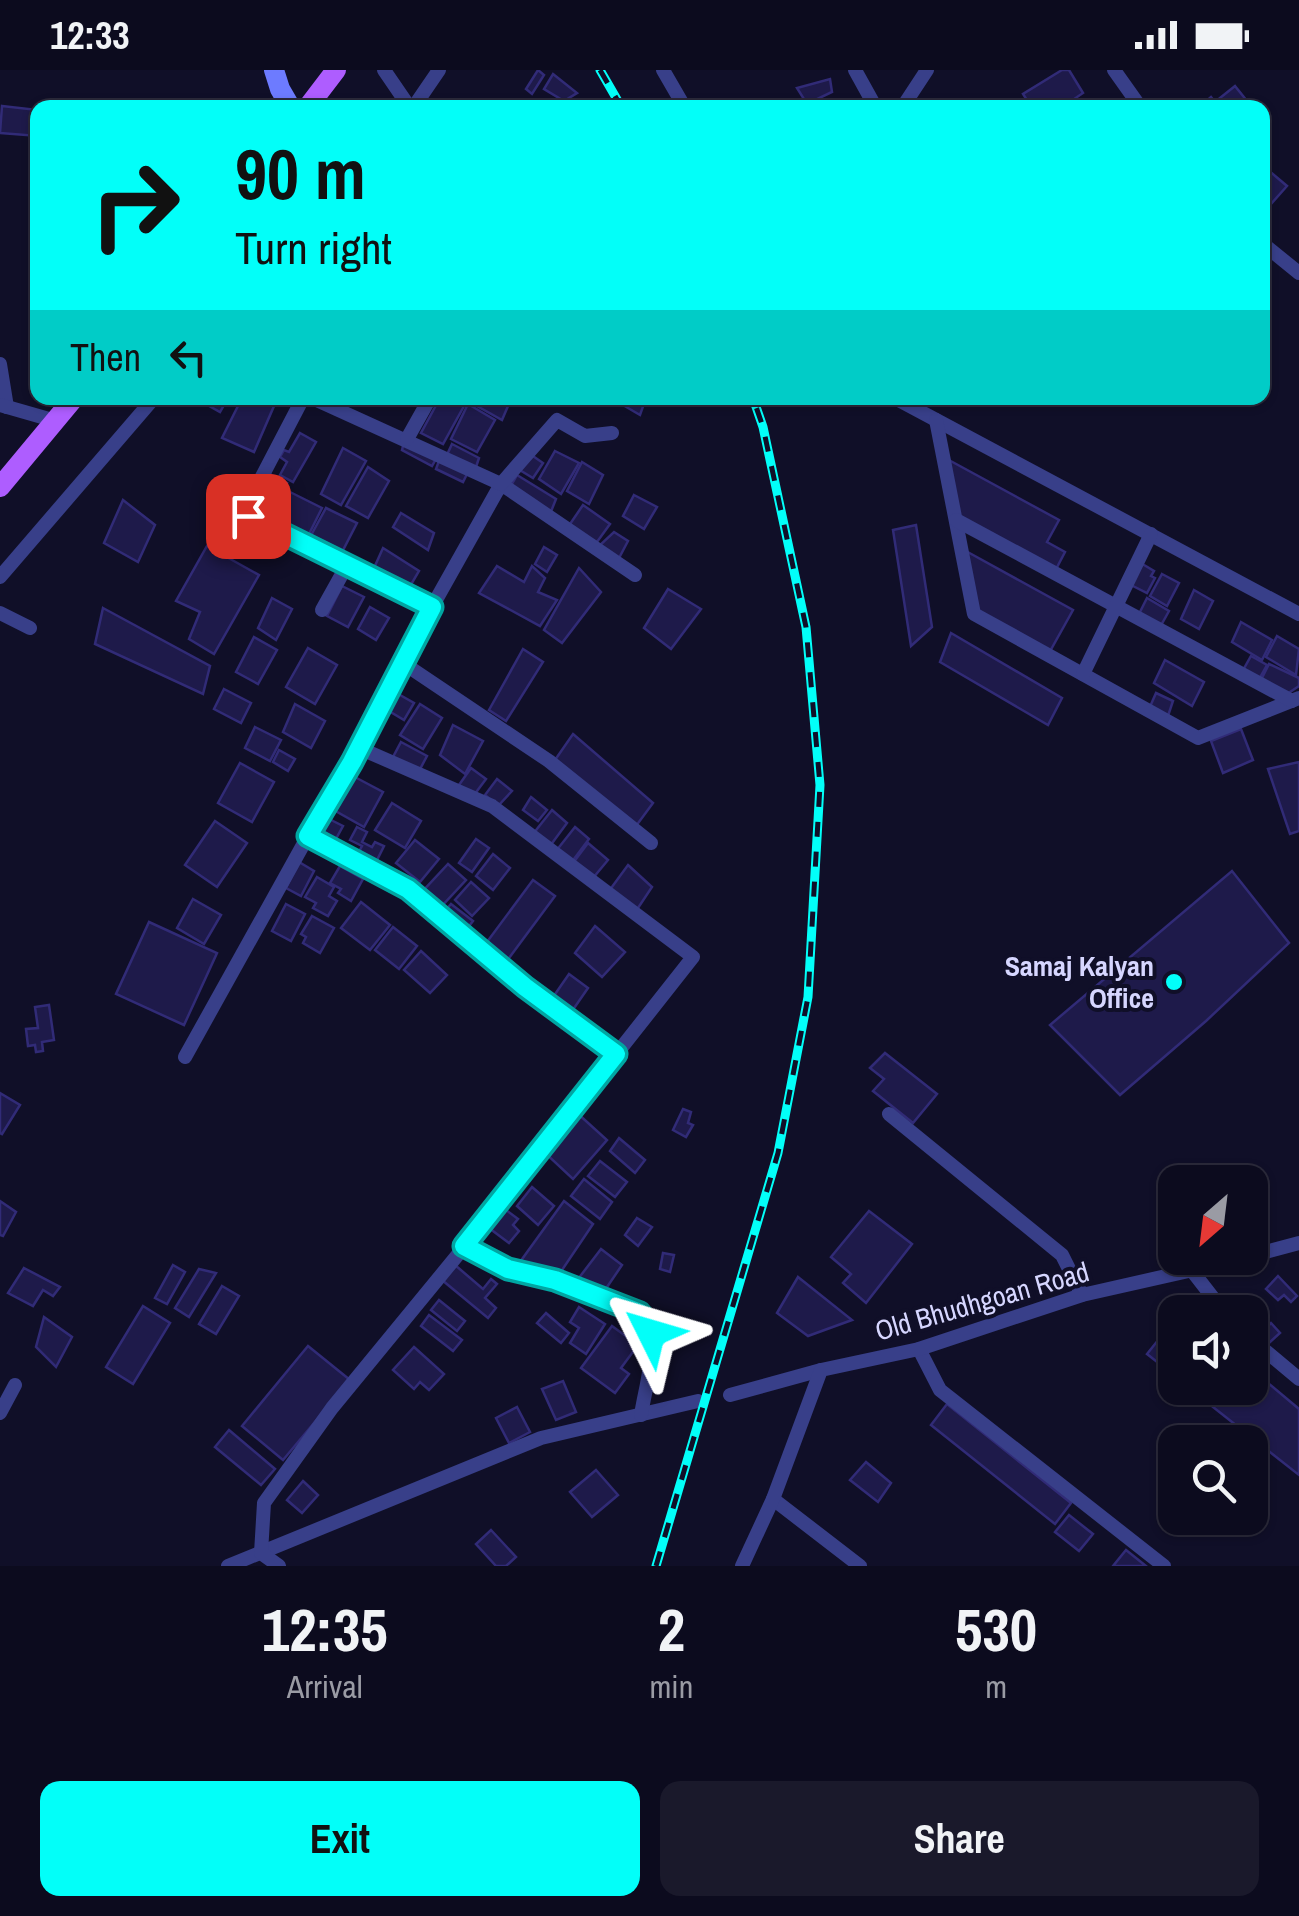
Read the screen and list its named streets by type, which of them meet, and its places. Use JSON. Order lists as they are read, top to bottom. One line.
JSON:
{"streets":{"street":["Old Bhudhgoan Road"]},"places":["Samaj Kalyan Office"],"north":"bottom left","page":{"status":"12:33","turn":["90 m","Turn right"],"then":"Then","eta":["12:35","Arrival","2","min","530","m"],"buttons":["Exit","Share"]}}
